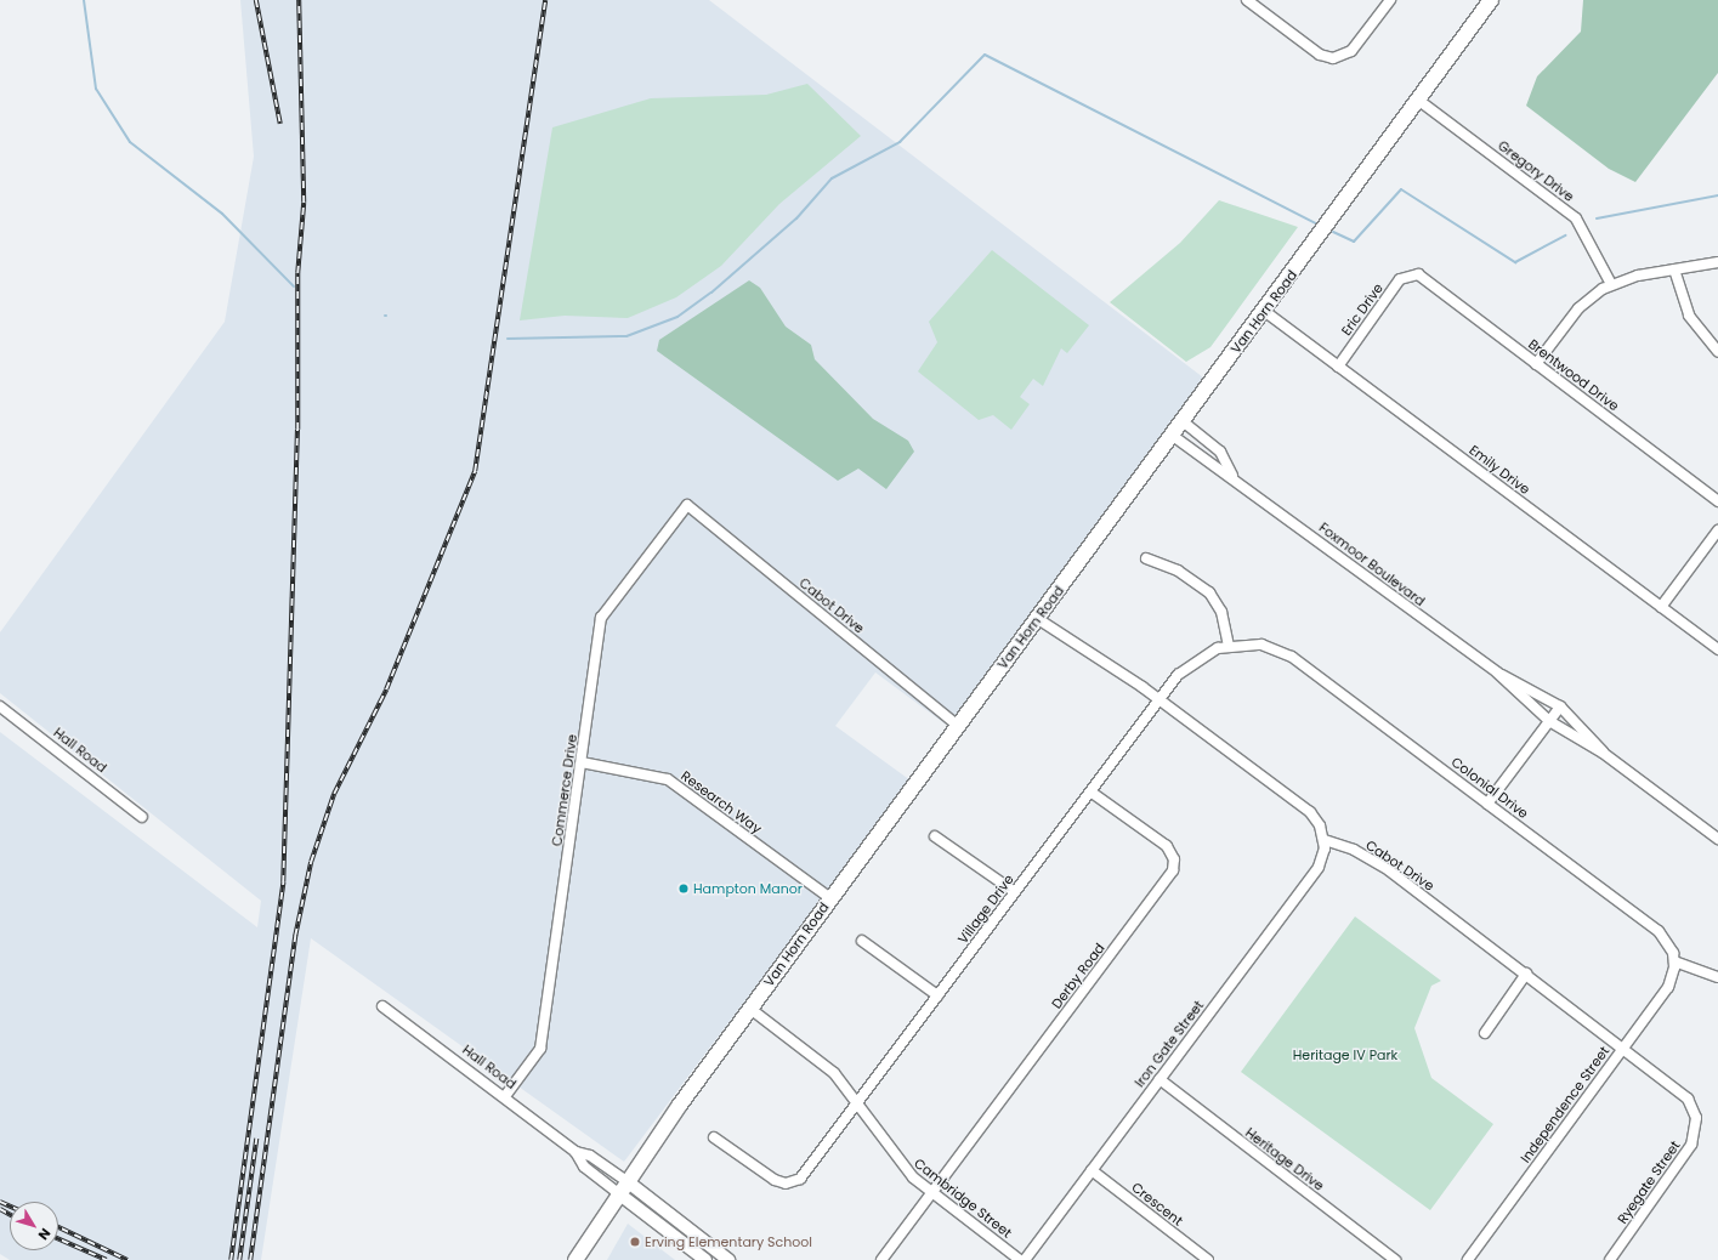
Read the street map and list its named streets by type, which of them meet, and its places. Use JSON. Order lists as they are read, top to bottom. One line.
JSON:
{"streets":{"main road":["Van Horn Road"],"street":["Gregory Drive","Eric Drive","Brentwood Drive","Emily Drive","Foxmoor Boulevard","Cabot Drive","Hall Road","Colonial Drive","Commerce Drive","Research Way","Village Drive","Derby Road","Iron Gate Street","Independence Street","Heritage Drive","Ryegate Street","Cambridge Street","Crescent"]},"crossings":[["Gregory Drive","Van Horn Road"],["Eric Drive","Brentwood Drive"],["Eric Drive","Emily Drive"],["Van Horn Road","Emily Drive"],["Van Horn Road","Foxmoor Boulevard"],["Van Horn Road","Cabot Drive"],["Van Horn Road","Hall Road"],["Van Horn Road","Research Way"],["Van Horn Road","Cambridge Street"],["Cabot Drive","Commerce Drive"],["Cabot Drive","Iron Gate Street"],["Cabot Drive","Independence Street"],["Cabot Drive","Ryegate Street"],["Hall Road","Commerce Drive"],["Colonial Drive","Village Drive"],["Colonial Drive","Independence Street"],["Commerce Drive","Research Way"],["Village Drive","Derby Road"],["Village Drive","Cambridge Street"],["Derby Road","Cambridge Street"],["Iron Gate Street","Heritage Drive"],["Iron Gate Street","Crescent"]],"parks":["Heritage IV Park"],"places":["Hampton Manor","Erving Elementary School"],"north":"bottom right"}
